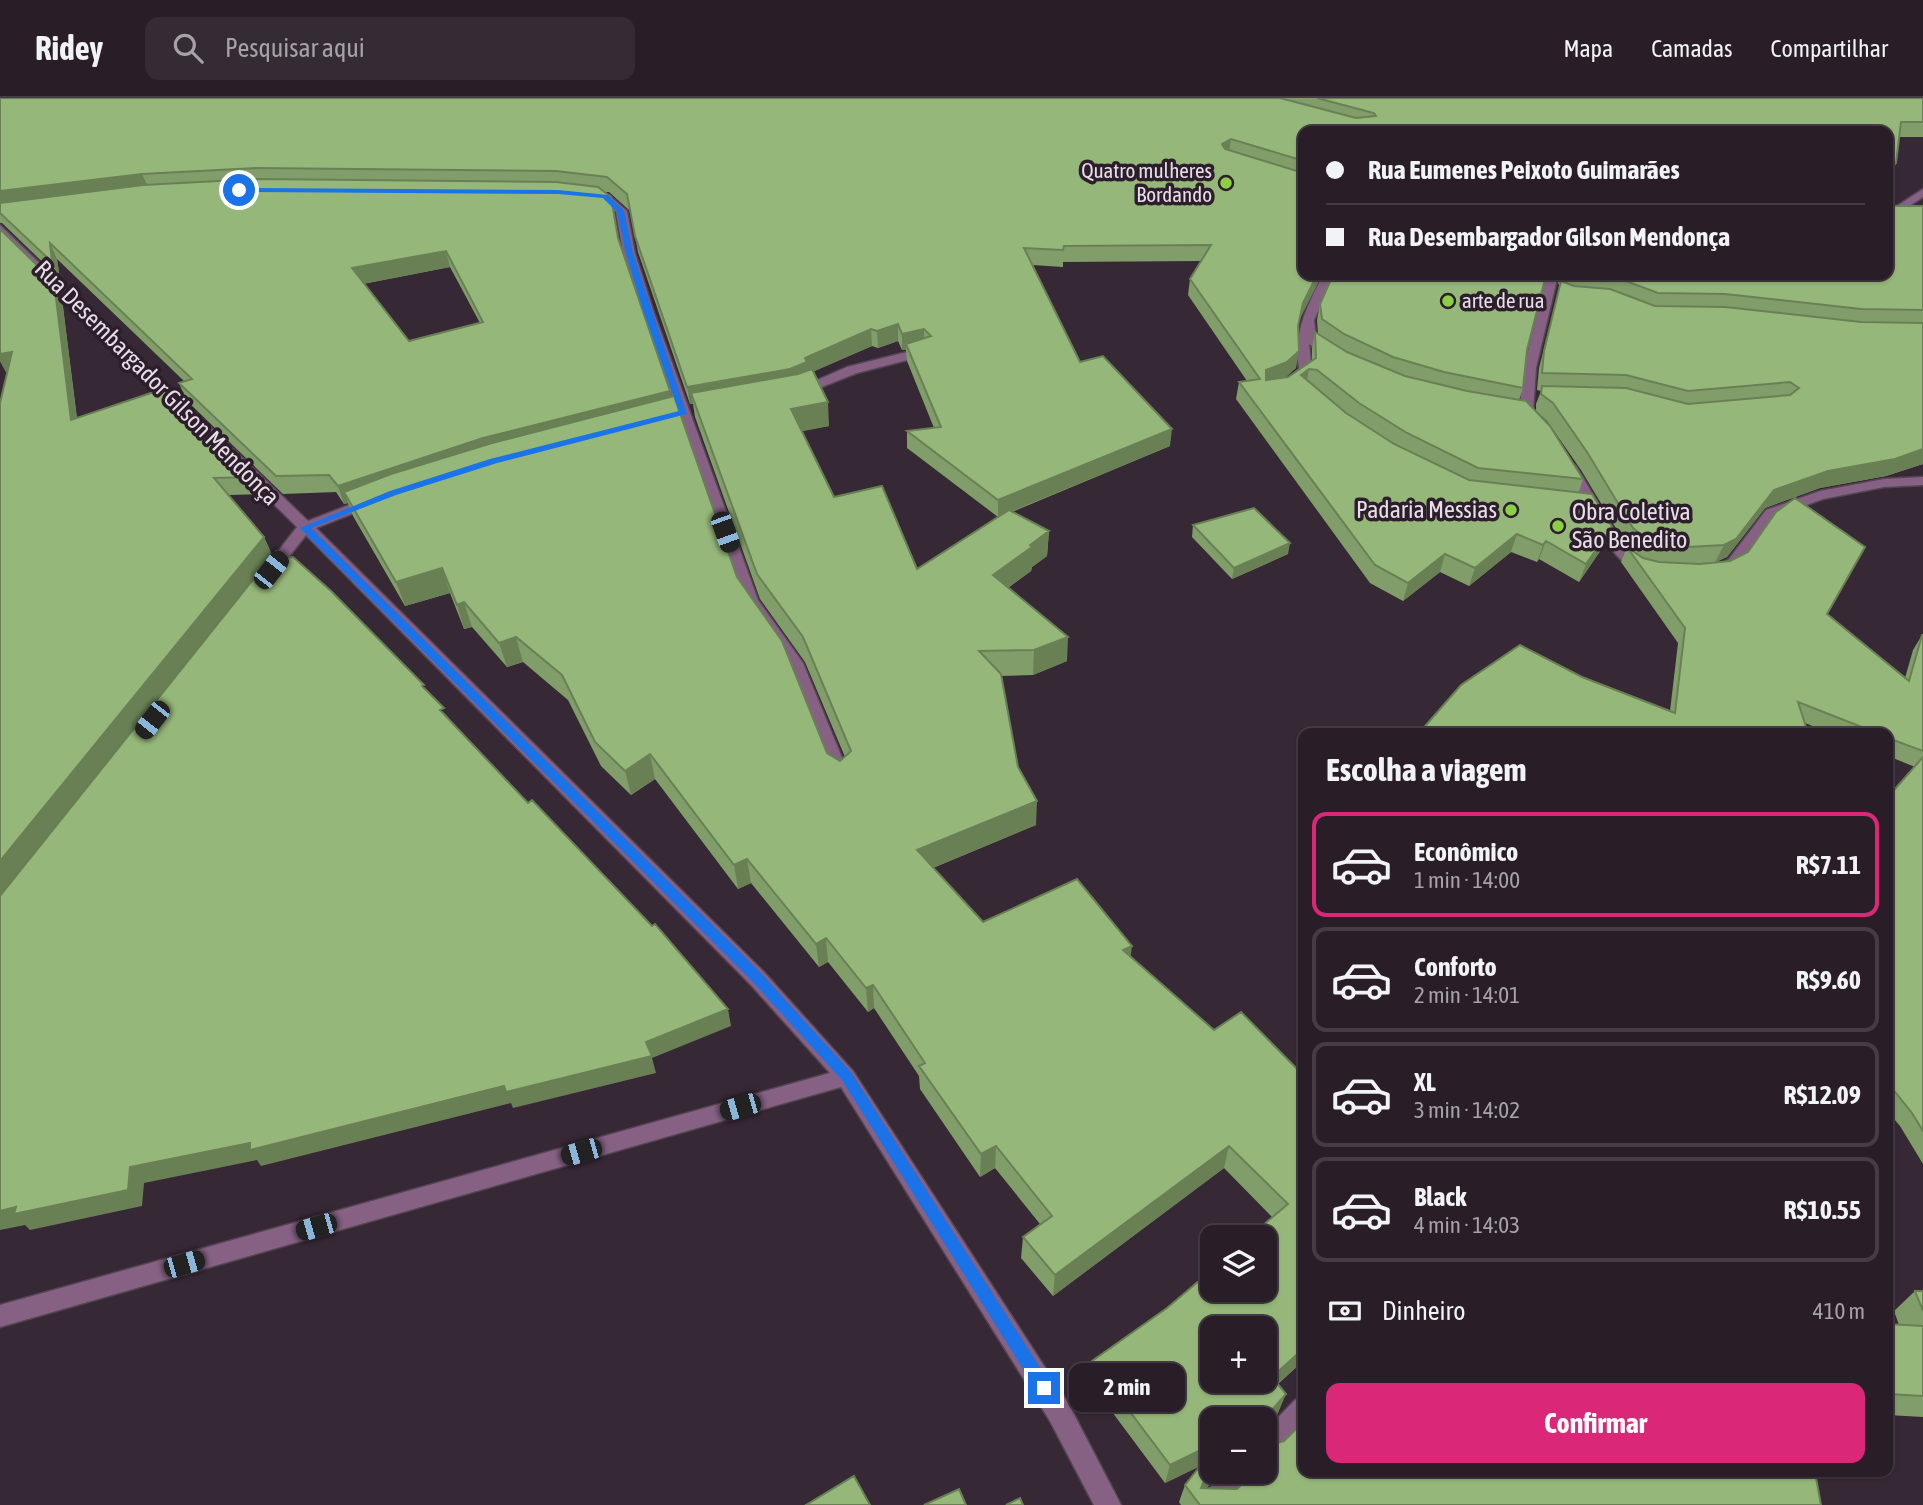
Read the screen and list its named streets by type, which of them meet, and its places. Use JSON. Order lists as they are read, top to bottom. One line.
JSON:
{"streets":{"street":["Rua Desembargador Gilson Mendonça"]},"places":["Quatro mulheres Bordando","arte de rua","Padaria Messias","Obra Coletiva São Benedito"],"page":{"header":"Ridey","search":"Pesquisar aqui","nav":["Mapa","Camadas","Compartilhar"],"banner":["Rua Eumenes Peixoto Guimarães","Rua Desembargador Gilson Mendonça"],"heading":"Escolha a viagem","list":[{"name":"Econômico","note":"1 min · 14:00","value":"R$7.11"},{"name":"Conforto","note":"2 min · 14:01","value":"R$9.60"},{"name":"XL","note":"3 min · 14:02","value":"R$12.09"},{"name":"Black","note":"4 min · 14:03","value":"R$10.55"}],"map_buttons":["+","−"],"pay":["Dinheiro","410 m"],"bubble":"2 min","buttons":"Confirmar"}}
